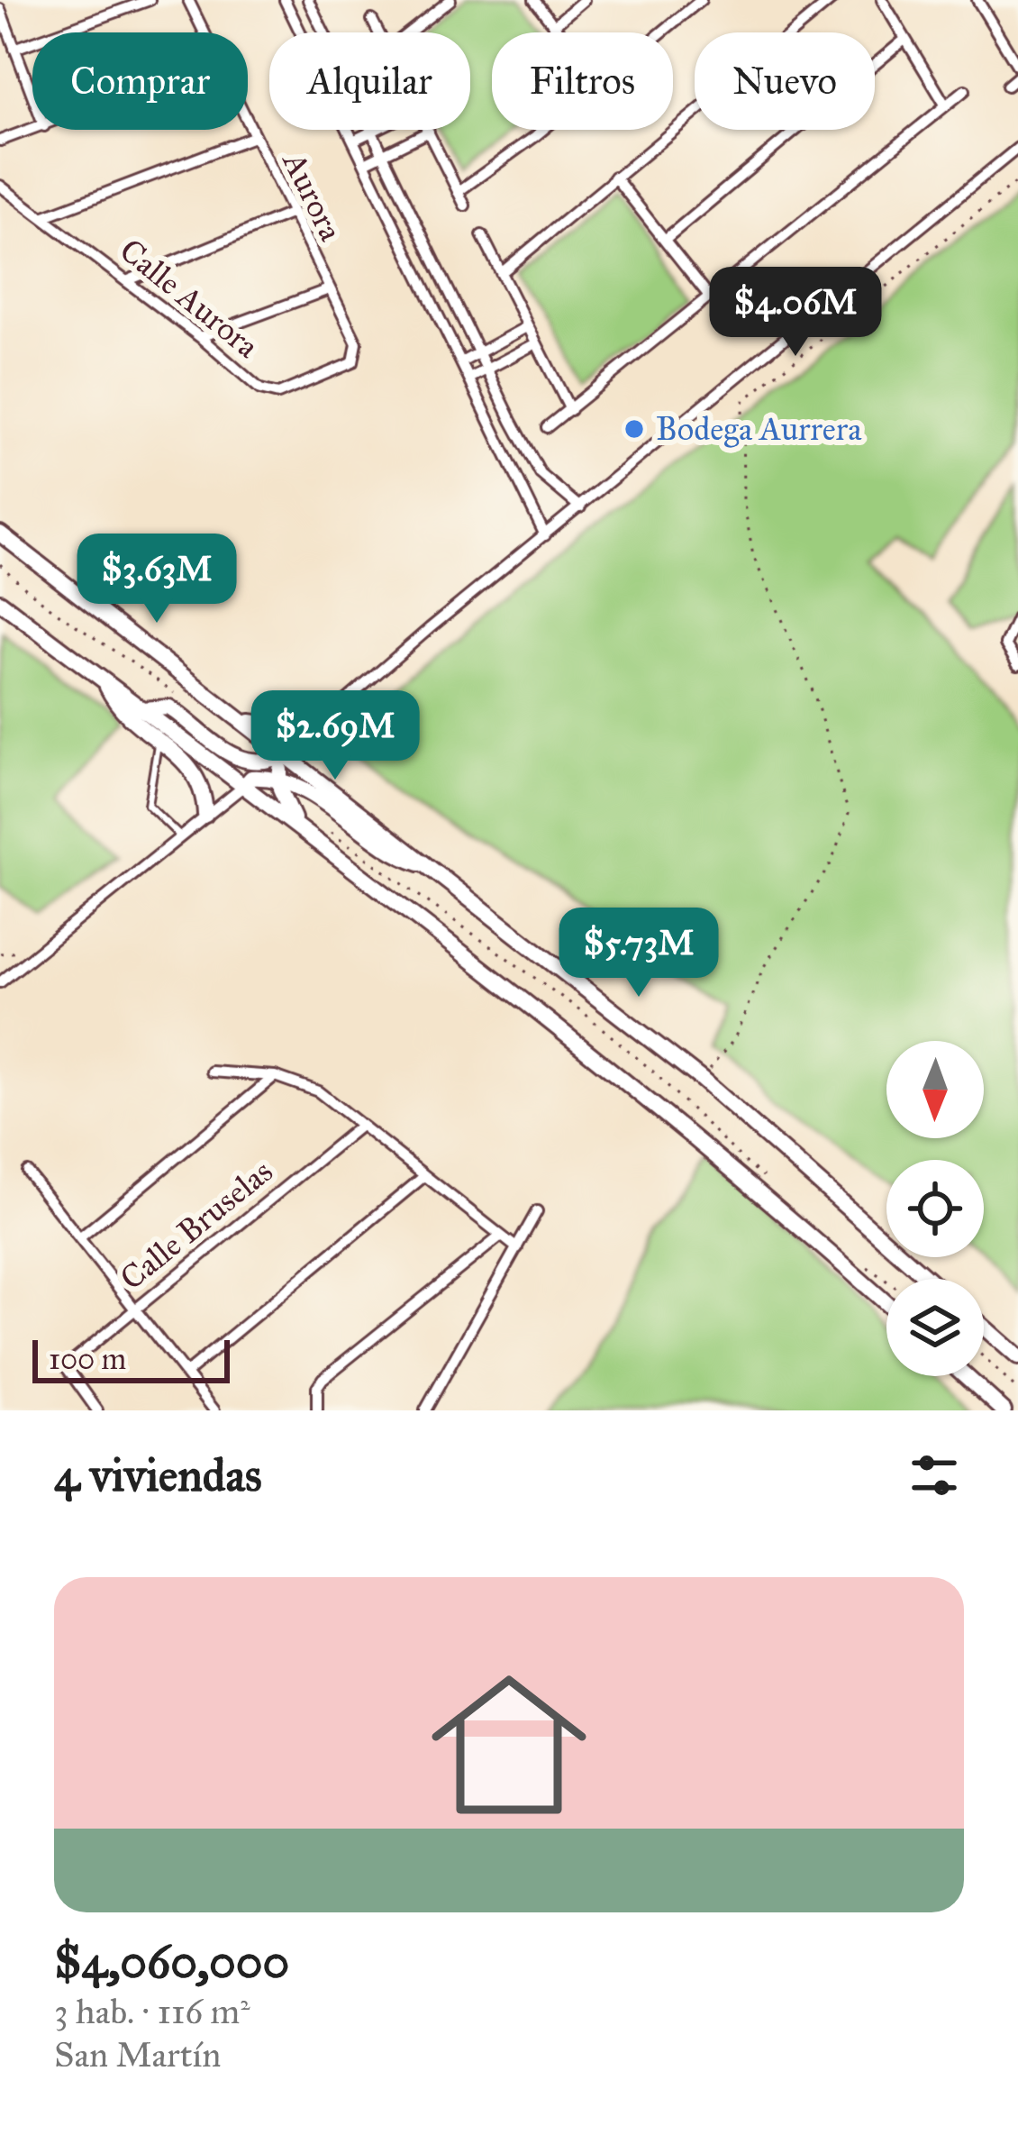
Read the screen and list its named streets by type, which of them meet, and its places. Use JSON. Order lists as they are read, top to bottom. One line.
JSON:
{"streets":{"street":["Aurora","Calle Aurora","Calle Bruselas"]},"crossings":[["Aurora","Calle Aurora"]],"places":["Bodega Aurrera"],"scale_bar":"100 m","north":"bottom","page":{"chip":["Comprar","Alquilar","Filtros","Nuevo"],"price":["$4.06M","$3.63M","$2.69M","$5.73M"],"scale":"100 m","heading":"4 viviendas","list":[{"name":"$4,060,000","note":"3 hab. · 116 m² · San Martín"}]}}
